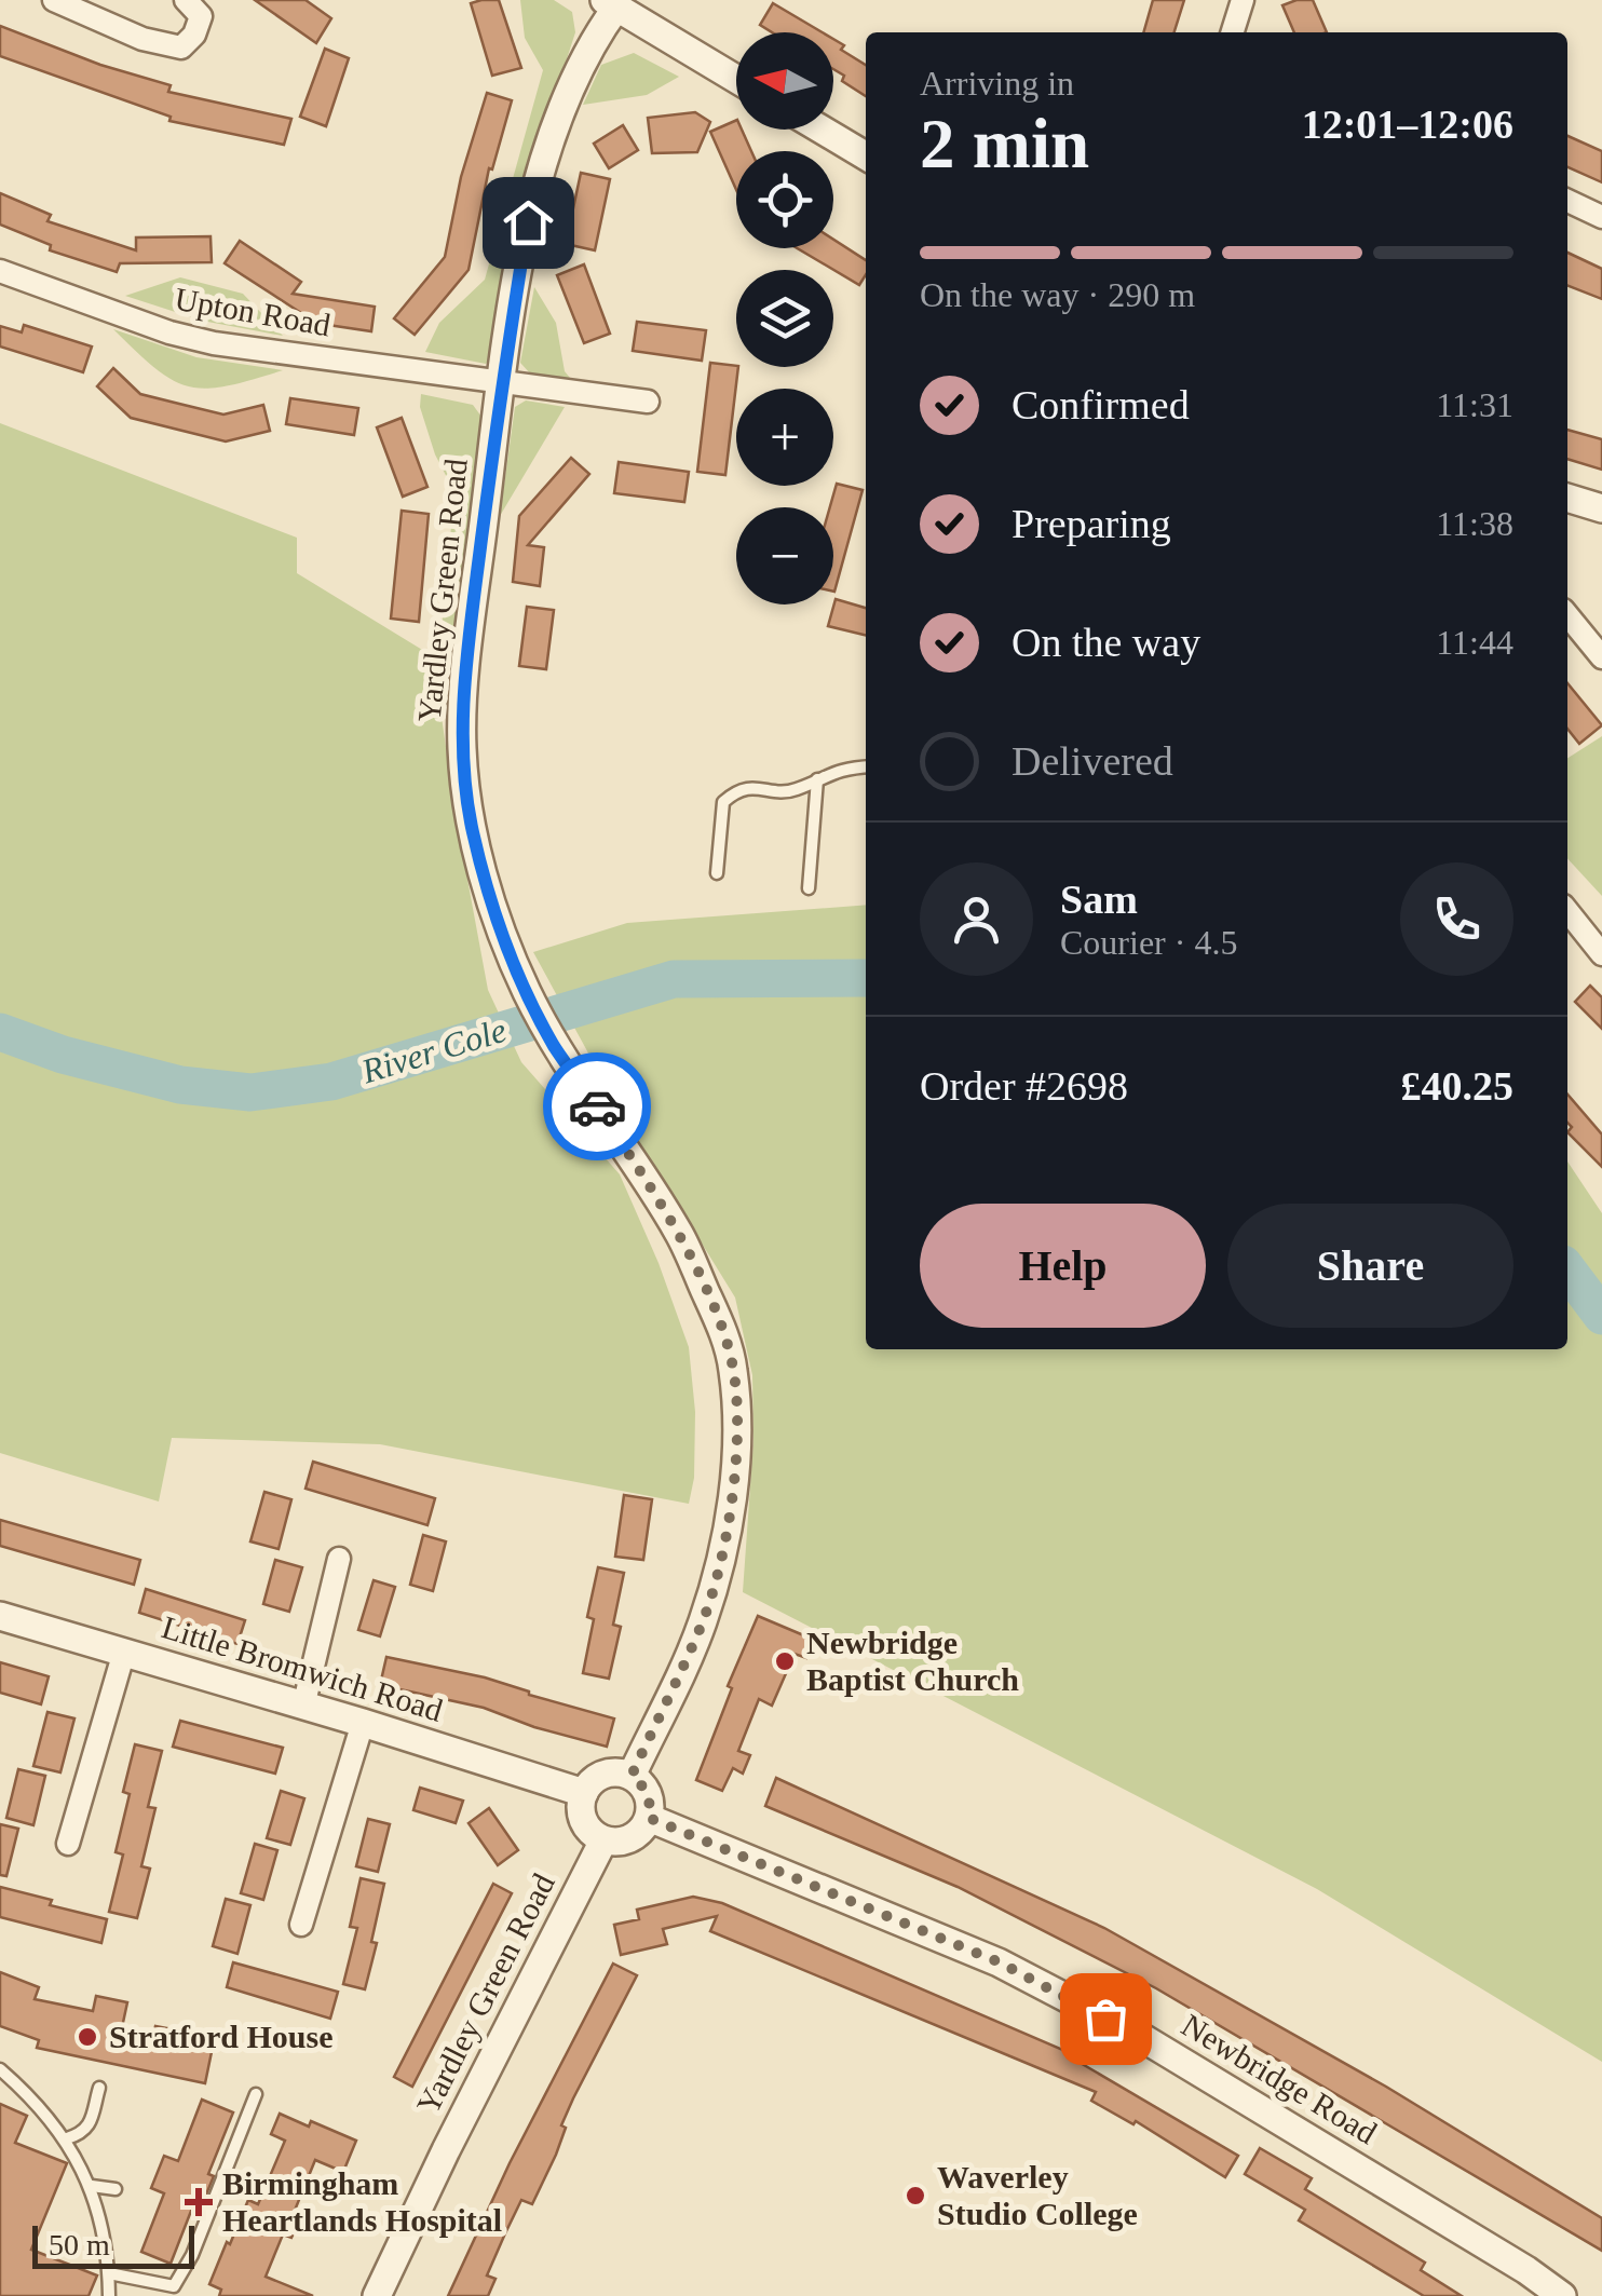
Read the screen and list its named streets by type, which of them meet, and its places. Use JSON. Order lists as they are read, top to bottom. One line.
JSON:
{"streets":{"street":["Upton Road","Yardley Green Road","Little Bromwich Road","Newbridge Road"]},"crossings":[["Upton Road","Yardley Green Road"],["Yardley Green Road","Little Bromwich Road"],["Yardley Green Road","Newbridge Road"],["Little Bromwich Road","Newbridge Road"]],"water":["River Cole"],"places":{"other":["Newbridge Baptist Church","Stratford House","Waverley Studio College"],"health":["Birmingham Heartlands Hospital"]},"scale_bar":"50 m","north":"left","page":{"map_buttons":["+","−"],"heading":["2 min","Arriving in","12:01–12:06"],"panel":["Sam","Courier · 4.5","Order #2698","£40.25"],"bar":"On the way · 290 m","list":[["Confirmed","11:31"],["Preparing","11:38"],["On the way","11:44"],"Delivered"],"buttons":["Help","Share"],"scale":"50 m"}}
